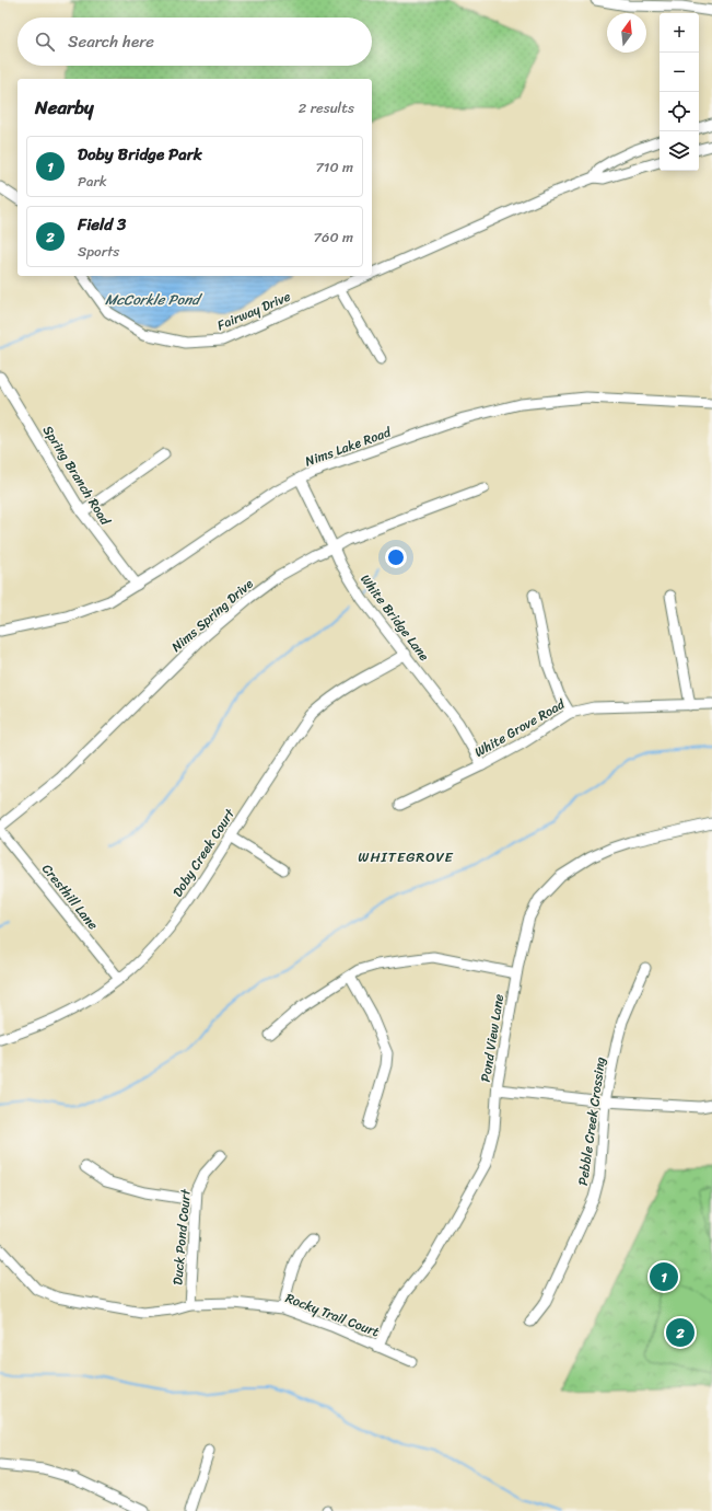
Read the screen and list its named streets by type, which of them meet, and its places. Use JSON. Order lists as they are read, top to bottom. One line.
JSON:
{"streets":{"street":["Fairway Drive","Nims Lake Road","Spring Branch Road","Nims Spring Drive","White Bridge Lane","White Grove Road","Doby Creek Court","Cresthill Lane","Pond View Lane","Pebble Creek Crossing","Duck Pond Court","Rocky Trail Court"]},"crossings":[["Nims Lake Road","Spring Branch Road"],["Nims Lake Road","White Bridge Lane"],["Nims Spring Drive","White Bridge Lane"],["White Bridge Lane","White Grove Road"],["White Bridge Lane","Doby Creek Court"],["Doby Creek Court","Cresthill Lane"],["Pond View Lane","Rocky Trail Court"],["Duck Pond Court","Rocky Trail Court"]],"districts":["WHITEGROVE"],"water":["McCorkle Pond"],"north":"top","page":{"map_buttons":["+","−"],"search":"Search here","heading":["Nearby","2 results"],"list":[{"mark":"1","name":"Doby Bridge Park","note":"Park","value":"710 m"},{"mark":"2","name":"Field 3","note":"Sports","value":"760 m"}],"pins":["1","2"]}}
